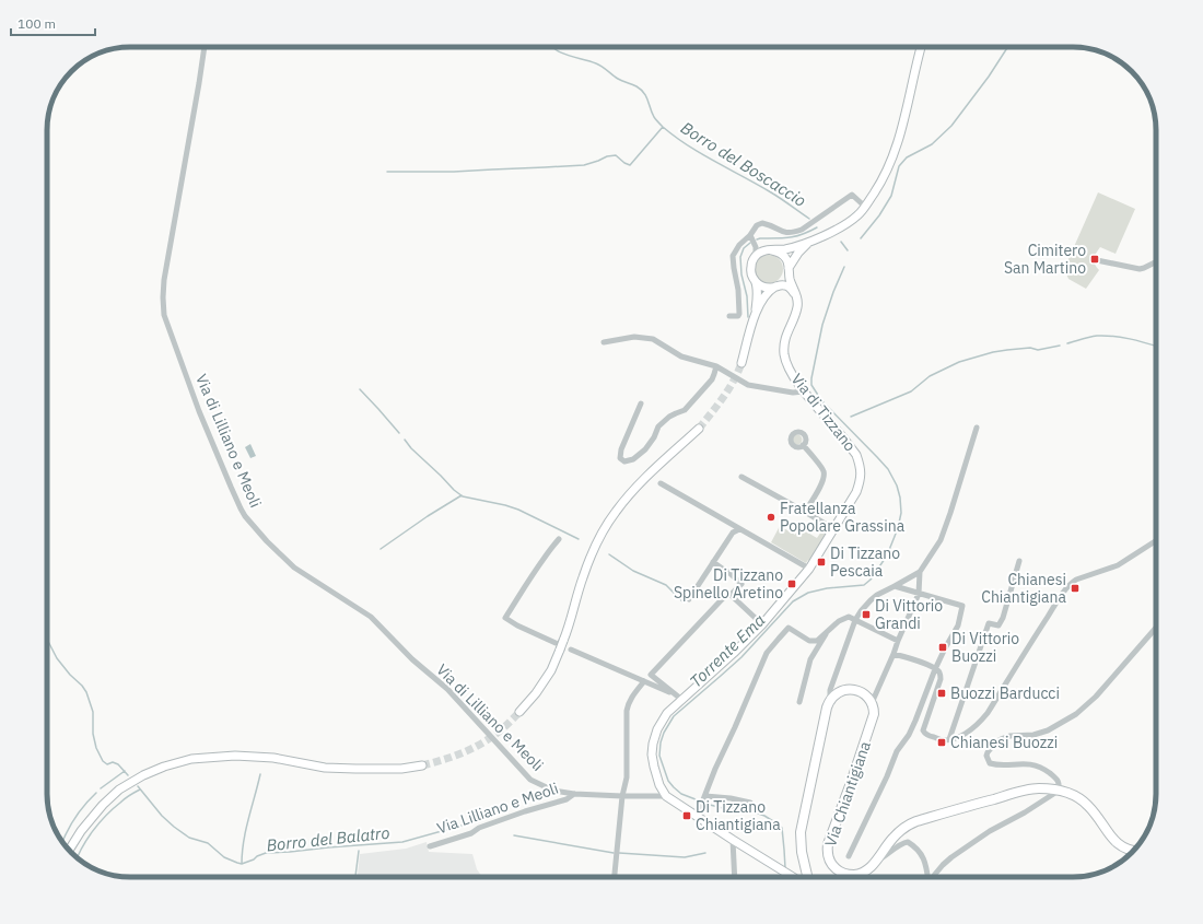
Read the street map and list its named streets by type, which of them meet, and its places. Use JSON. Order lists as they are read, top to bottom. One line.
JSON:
{"streets":{"main road":["Via di Tizzano","Via Chiantigiana"],"street":["Via di Lilliano e Meoli","Via Lilliano e Meoli"]},"crossings":[["Via di Tizzano","Via di Lilliano e Meoli"],["Via di Lilliano e Meoli","Via Lilliano e Meoli"]],"water":["Borro del Boscaccio","Torrente Ema","Borro del Balatro"],"places":{"transit":["Cimitero San Martino","Di Tizzano Pescaia","Di Tizzano Spinello Aretino","Chianesi Chiantigiana","Di Vittorio Grandi","Di Vittorio Buozzi","Buozzi Barducci","Chianesi Buozzi","Di Tizzano Chiantigiana"],"other":["Fratellanza Popolare Grassina"]},"scale_bar":"100 m"}
